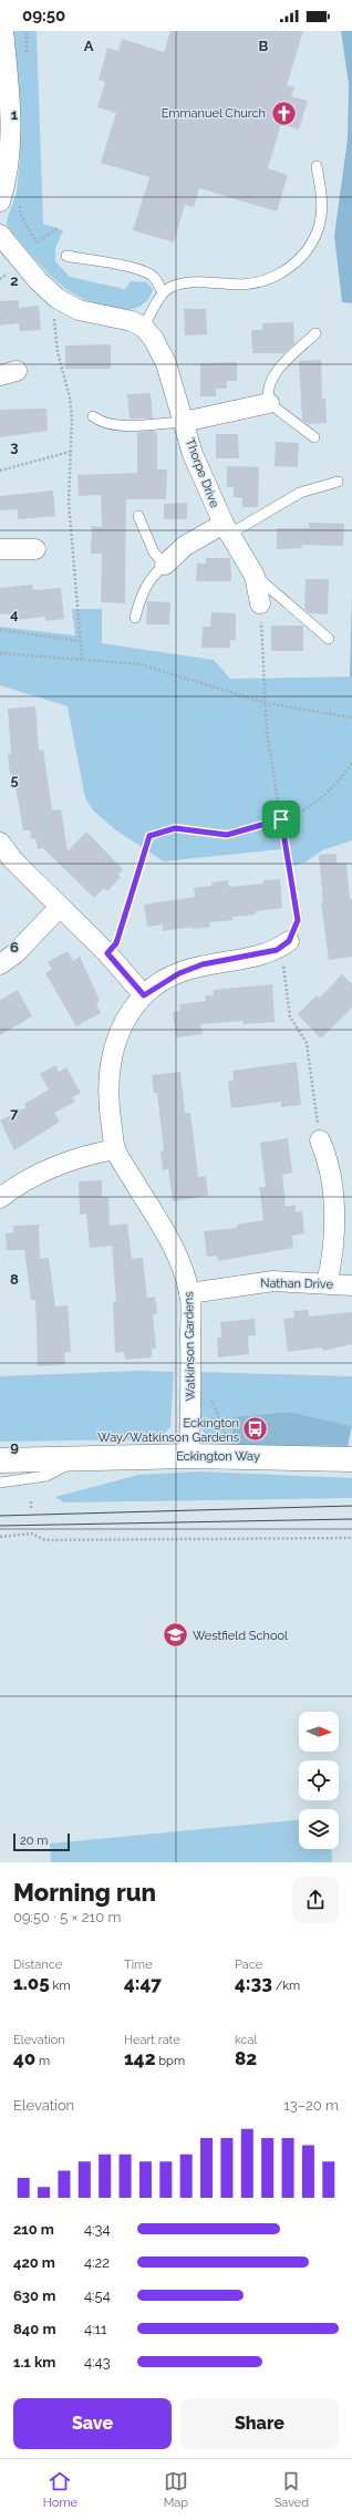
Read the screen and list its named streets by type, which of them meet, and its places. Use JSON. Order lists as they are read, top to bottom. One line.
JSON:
{"streets":{"main road":["Eckington Way"],"street":["Thorpe Drive","Nathan Drive","Watkinson Gardens"]},"crossings":[["Nathan Drive","Watkinson Gardens"],["Watkinson Gardens","Eckington Way"]],"places":{"church":["Emmanuel Church"],"bus stop":["Eckington Way/Watkinson Gardens"],"school or university":["Westfield School"]},"scale_bar":"20 m","north":"right","page":{"status":"09:50","scale":"20 m","heading":["Morning run","09:50 · 5 × 210 m"],"stats":[["Distance","1.05 km"],["Time","4:47"],["Pace","4:33 /km"],["Elevation","40 m"],["Heart rate","142 bpm"],["kcal","82"]],"chart":["Elevation","13–20 m"],"list":[{"name":"210 m","note":"4:34"},{"name":"420 m","note":"4:22"},{"name":"630 m","note":"4:54"},{"name":"840 m","note":"4:11"},{"name":"1.1 km","note":"4:43"}],"buttons":["Save","Share"],"tabs":["Home","Map","Saved"]},"grid":{"columns":["A","B"],"rows":["1","2","3","4","5","6","7","8","9"]}}
